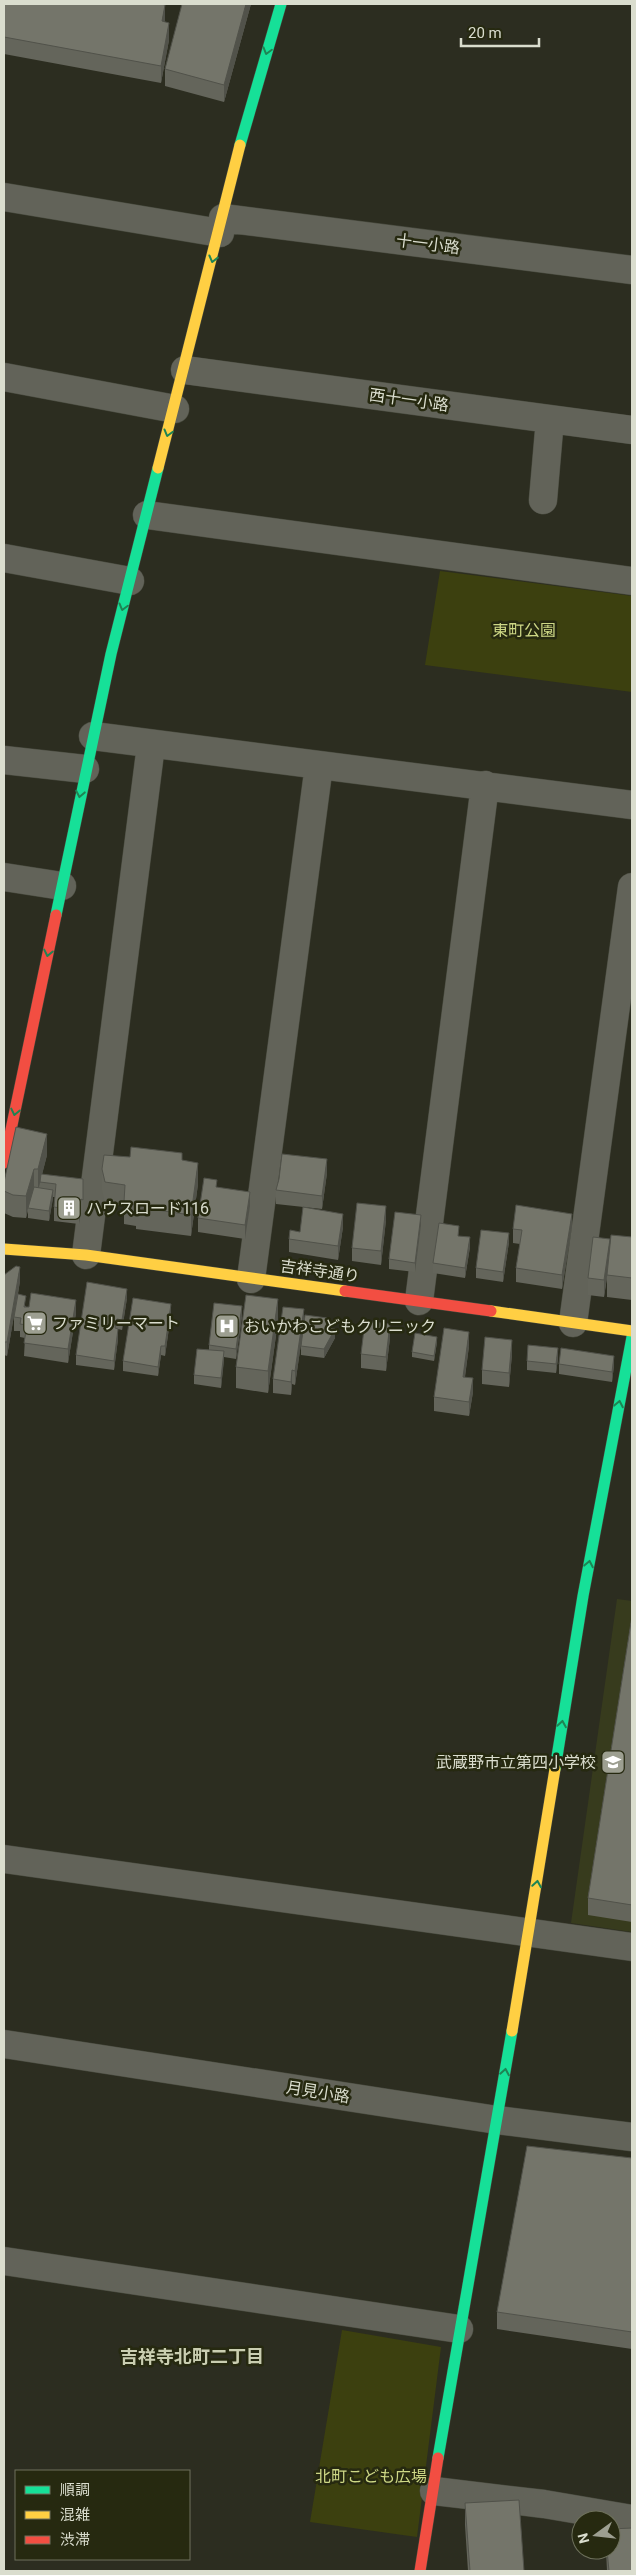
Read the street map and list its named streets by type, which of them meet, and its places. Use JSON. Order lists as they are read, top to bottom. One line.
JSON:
{"streets":{"street":["十一小路","西十一小路","吉祥寺通り","月見小路"]},"districts":["吉祥寺北町二丁目"],"parks":["東町公園","北町こども広場"],"places":{"building":["ハウスロード116"],"supermarket":["ファミリーマート"],"hospital":["おいかわこどもクリニック"],"school or university":["武蔵野市立第四小学校"]},"legend":["順調","混雑","渋滞"],"scale_bar":"20 m","north":"left"}
